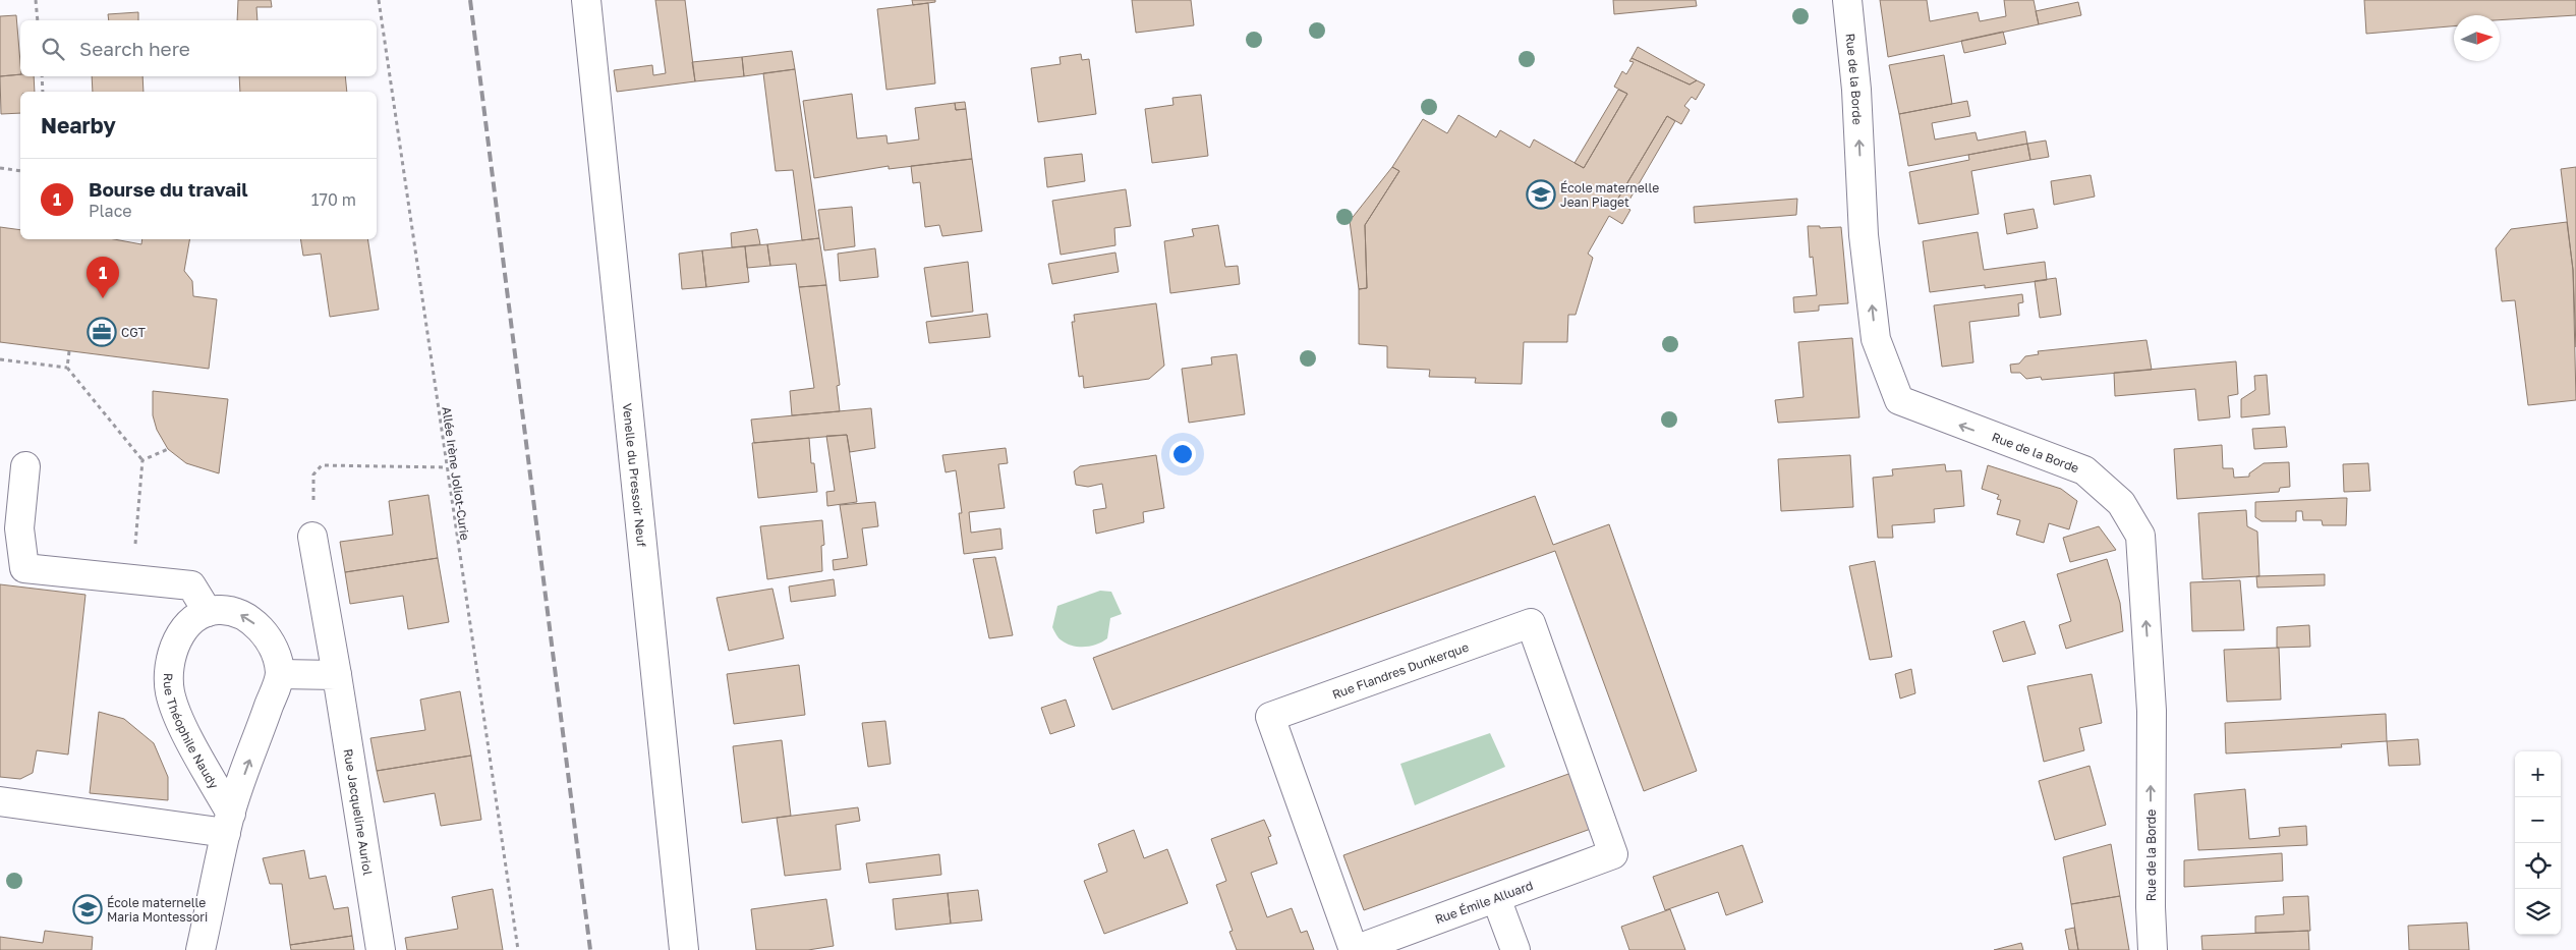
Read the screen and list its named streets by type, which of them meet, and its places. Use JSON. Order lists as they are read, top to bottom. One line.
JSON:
{"streets":{"street":["Rue de la Borde","Venelle du Pressoir Neuf","Rue Flandres Dunkerque","Rue Théophile Naudy","Rue Jacqueline Auriol","Rue Émile Alluard"],"path":["Allée Irène Joliot-Curie"]},"crossings":[["Rue Flandres Dunkerque","Rue Émile Alluard"]],"one_way":["Rue de la Borde"],"places":{"school or university":["École maternelle Jean Piaget","École maternelle Maria Montessori"],"office":["CGT"]},"north":"right","page":{"search":"Search here","heading":"Nearby","list":[{"mark":"1","name":"Bourse du travail","note":"Place","value":"170 m"}],"pins":"1","map_buttons":["+","−"]}}
